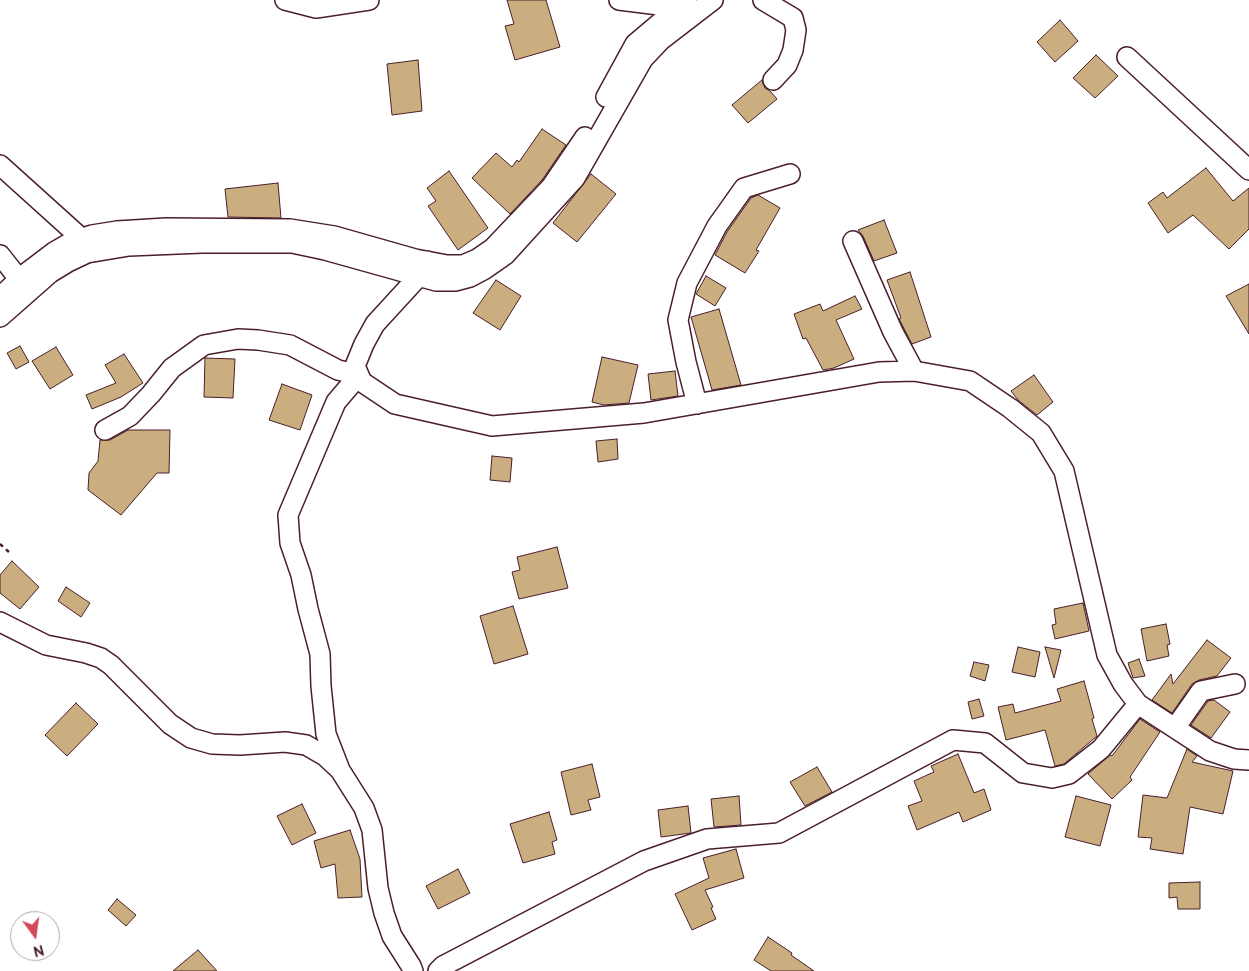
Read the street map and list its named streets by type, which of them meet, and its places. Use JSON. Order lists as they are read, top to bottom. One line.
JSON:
{"north":"bottom"}
